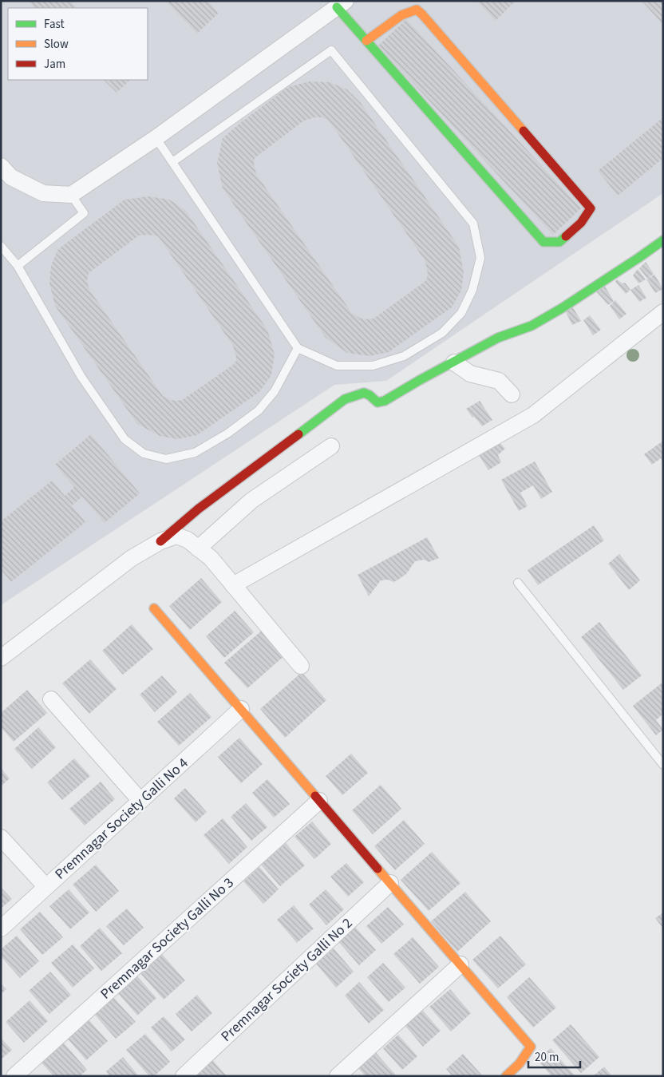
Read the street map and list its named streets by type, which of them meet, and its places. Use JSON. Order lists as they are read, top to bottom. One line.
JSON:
{"streets":{"street":["Premnagar Society Galli No 4","Premnagar Society Galli No 3","Premnagar Society Galli No 2"]},"legend":["Fast","Slow","Jam"],"scale_bar":"20 m"}
